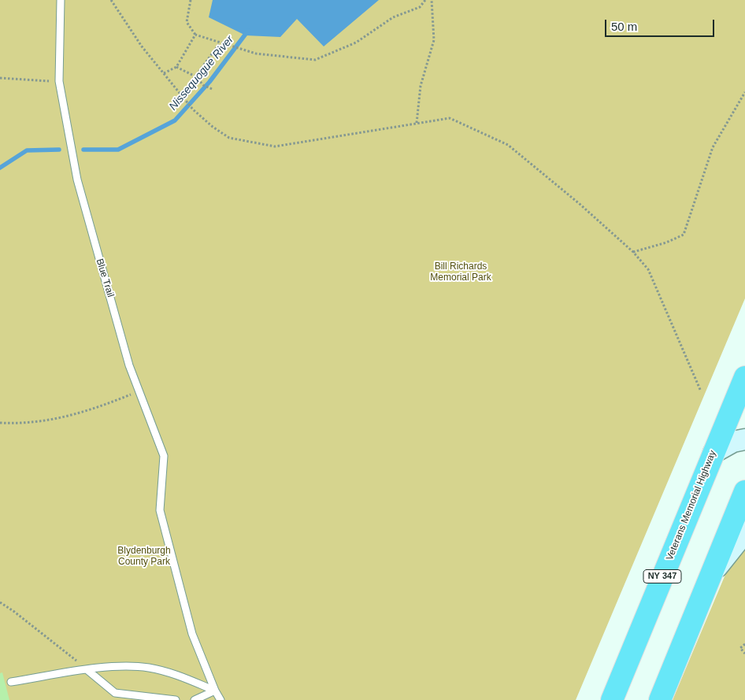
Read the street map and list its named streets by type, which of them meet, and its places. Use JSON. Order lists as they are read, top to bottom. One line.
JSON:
{"streets":{"highway":["Veterans Memorial Highway","NY 347"]},"water":["Nissequogue River"],"parks":["Bill Richards Memorial Park","Blydenburgh County Park"],"scale_bar":"50 m"}
